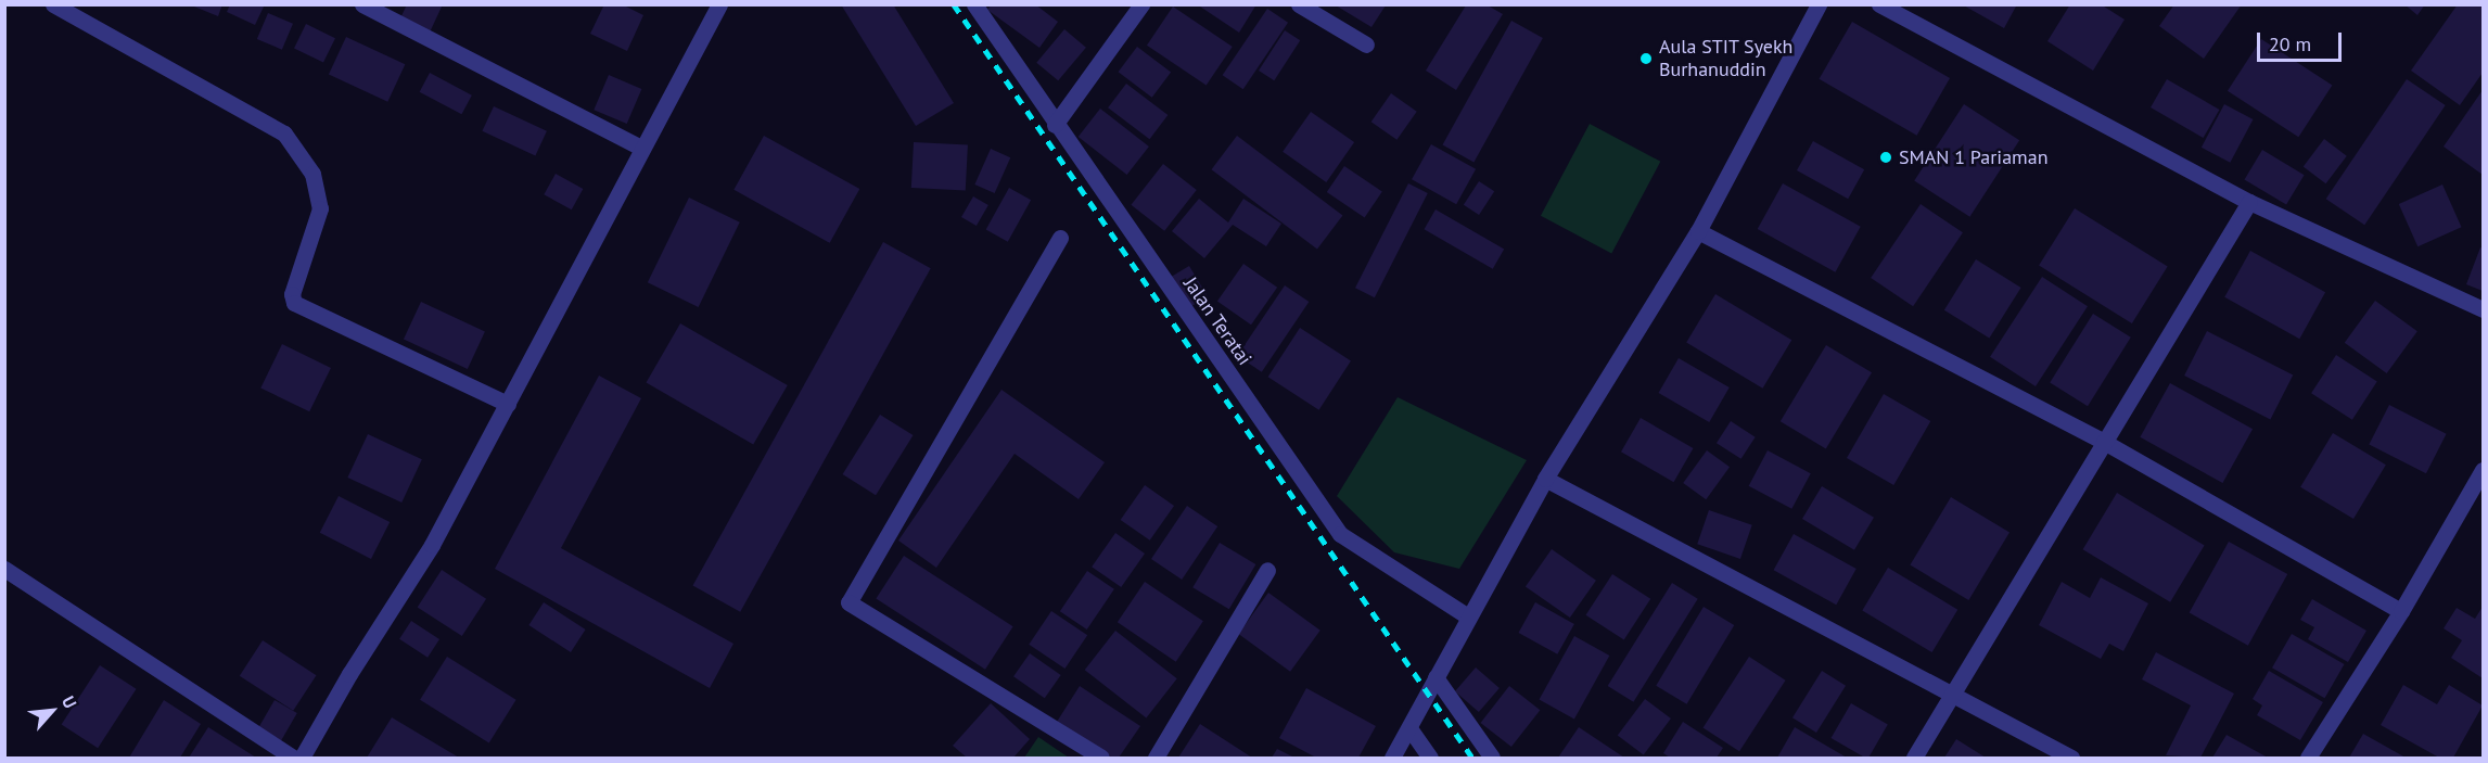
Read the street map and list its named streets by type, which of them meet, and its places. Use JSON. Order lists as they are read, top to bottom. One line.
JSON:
{"streets":{"street":["Jalan Teratai"]},"places":["Aula STIT Syekh Burhanuddin","SMAN 1 Pariaman"],"scale_bar":"20 m","north":"top right"}
